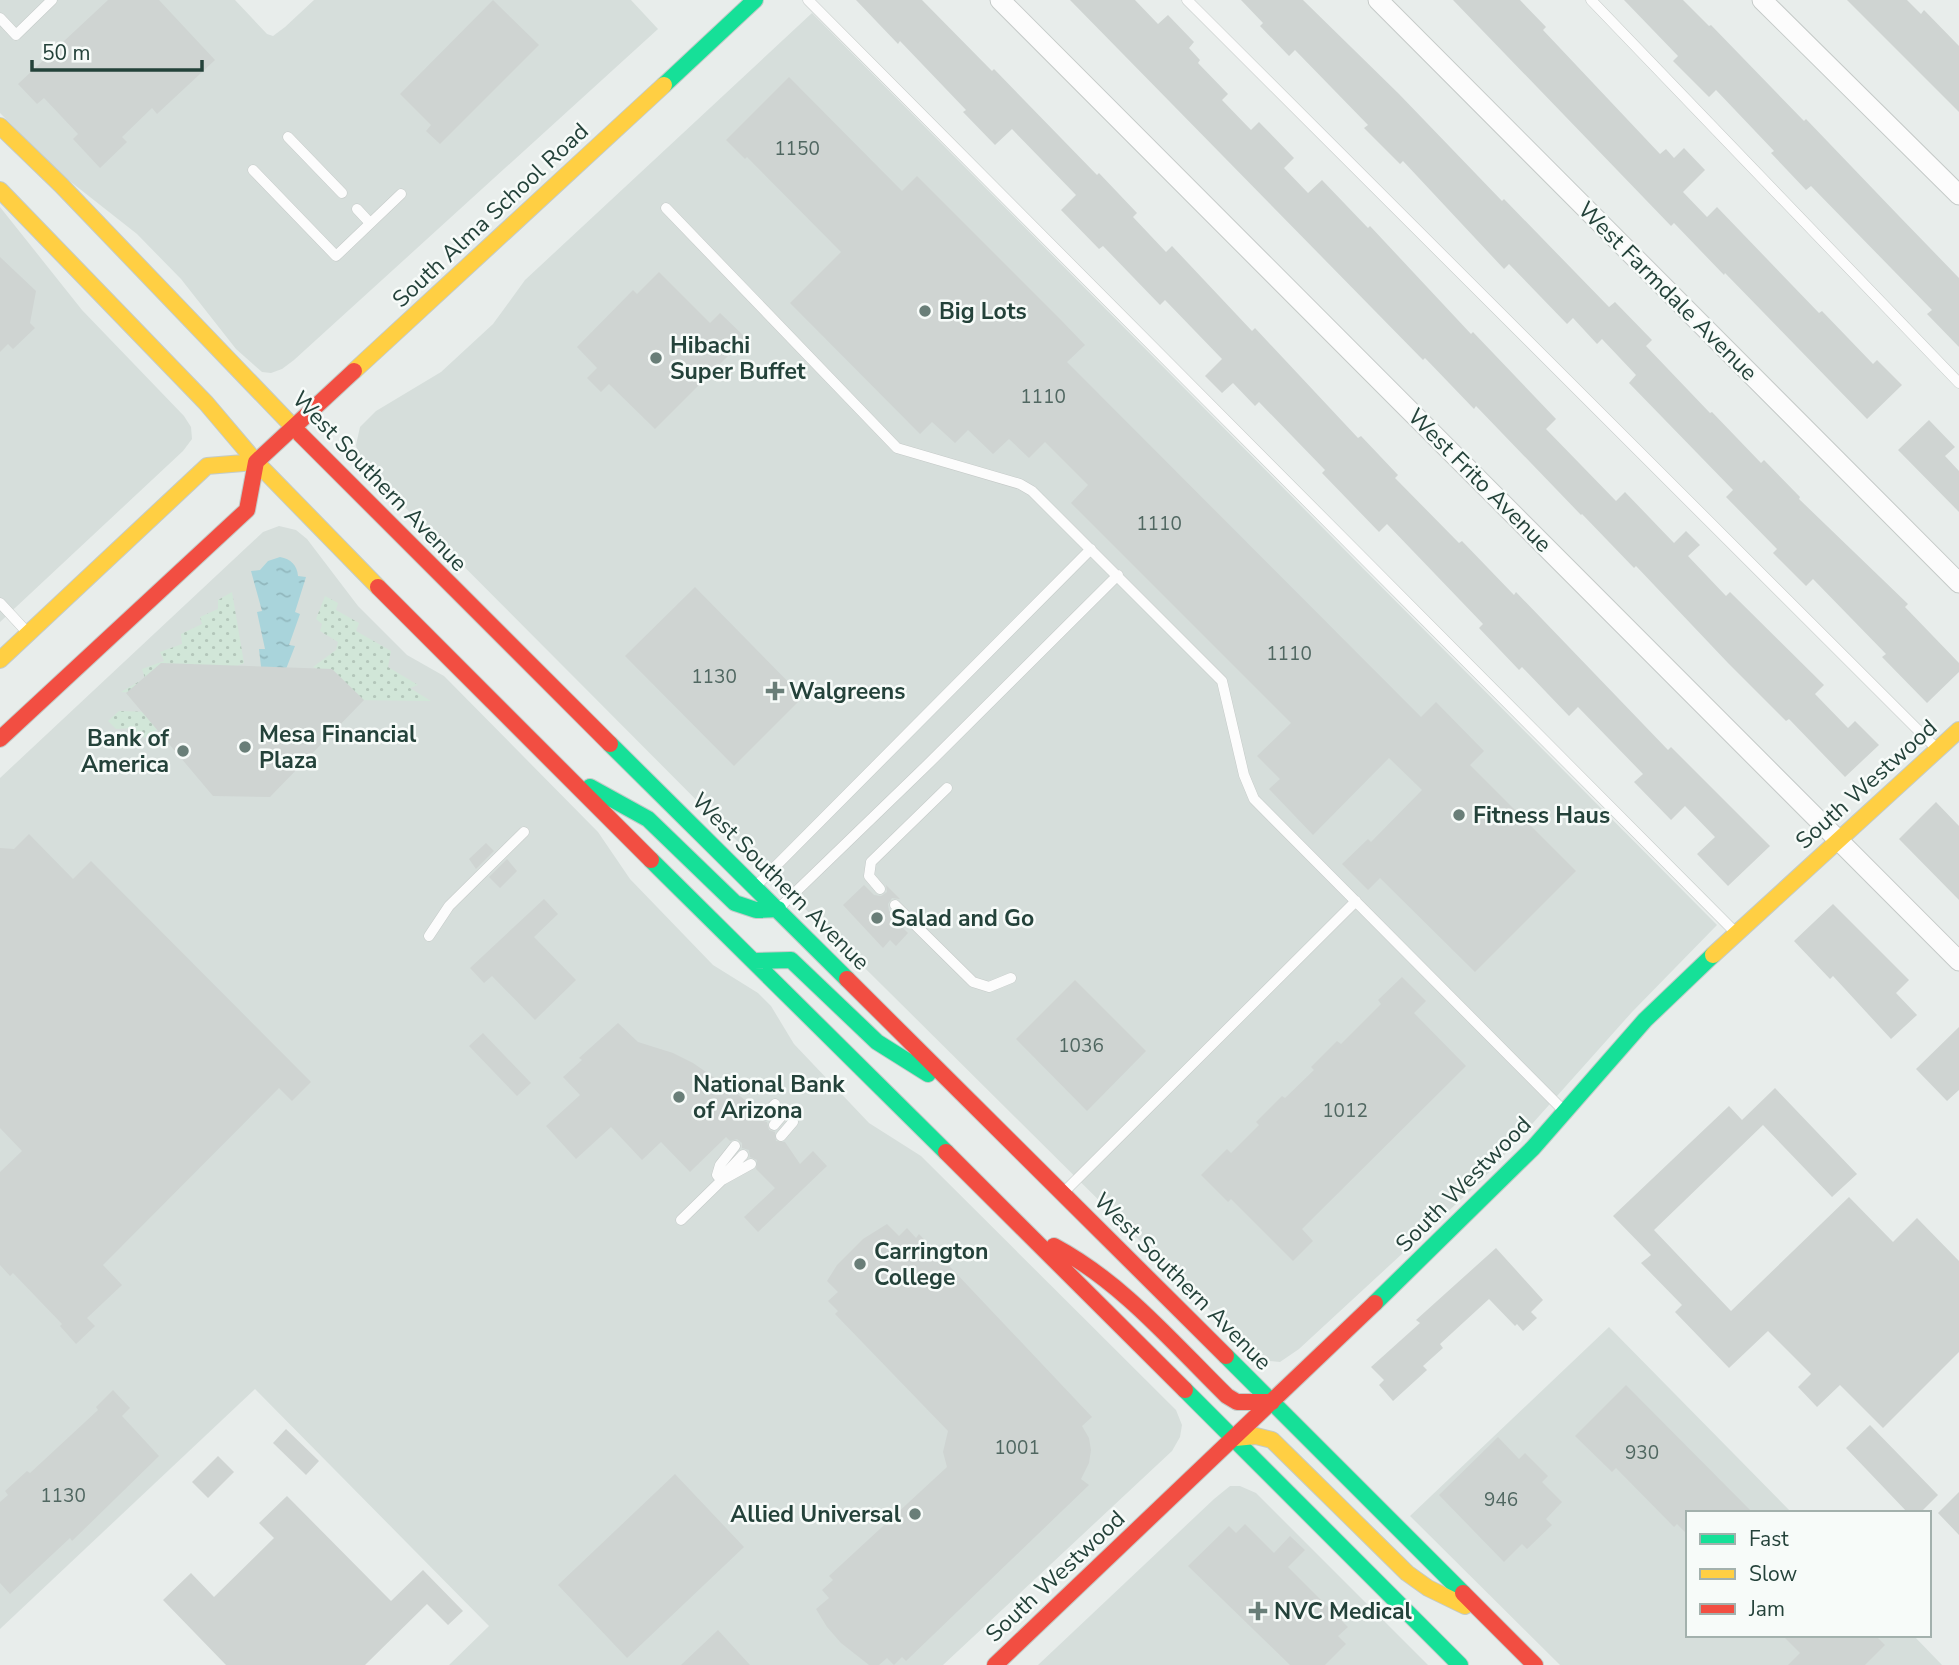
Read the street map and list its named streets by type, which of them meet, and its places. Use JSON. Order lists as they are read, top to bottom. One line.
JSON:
{"streets":{"main road":["South Alma School Road","West Southern Avenue","South Westwood"],"street":["West Farmdale Avenue","West Frito Avenue"]},"crossings":[["South Alma School Road","West Southern Avenue"],["West Frito Avenue","South Westwood"],["West Southern Avenue","South Westwood"]],"places":{"other":["Big Lots","Hibachi Super Buffet","Mesa Financial Plaza","Bank of America","Fitness Haus","Salad and Go","National Bank of Arizona","Carrington College","Allied Universal"],"health":["Walgreens","NVC Medical"]},"house_numbers":["1150","1110","1110","1110","1130","1036","1012","1001","930","1130","946"],"legend":["Fast","Slow","Jam"],"scale_bar":"50 m"}
